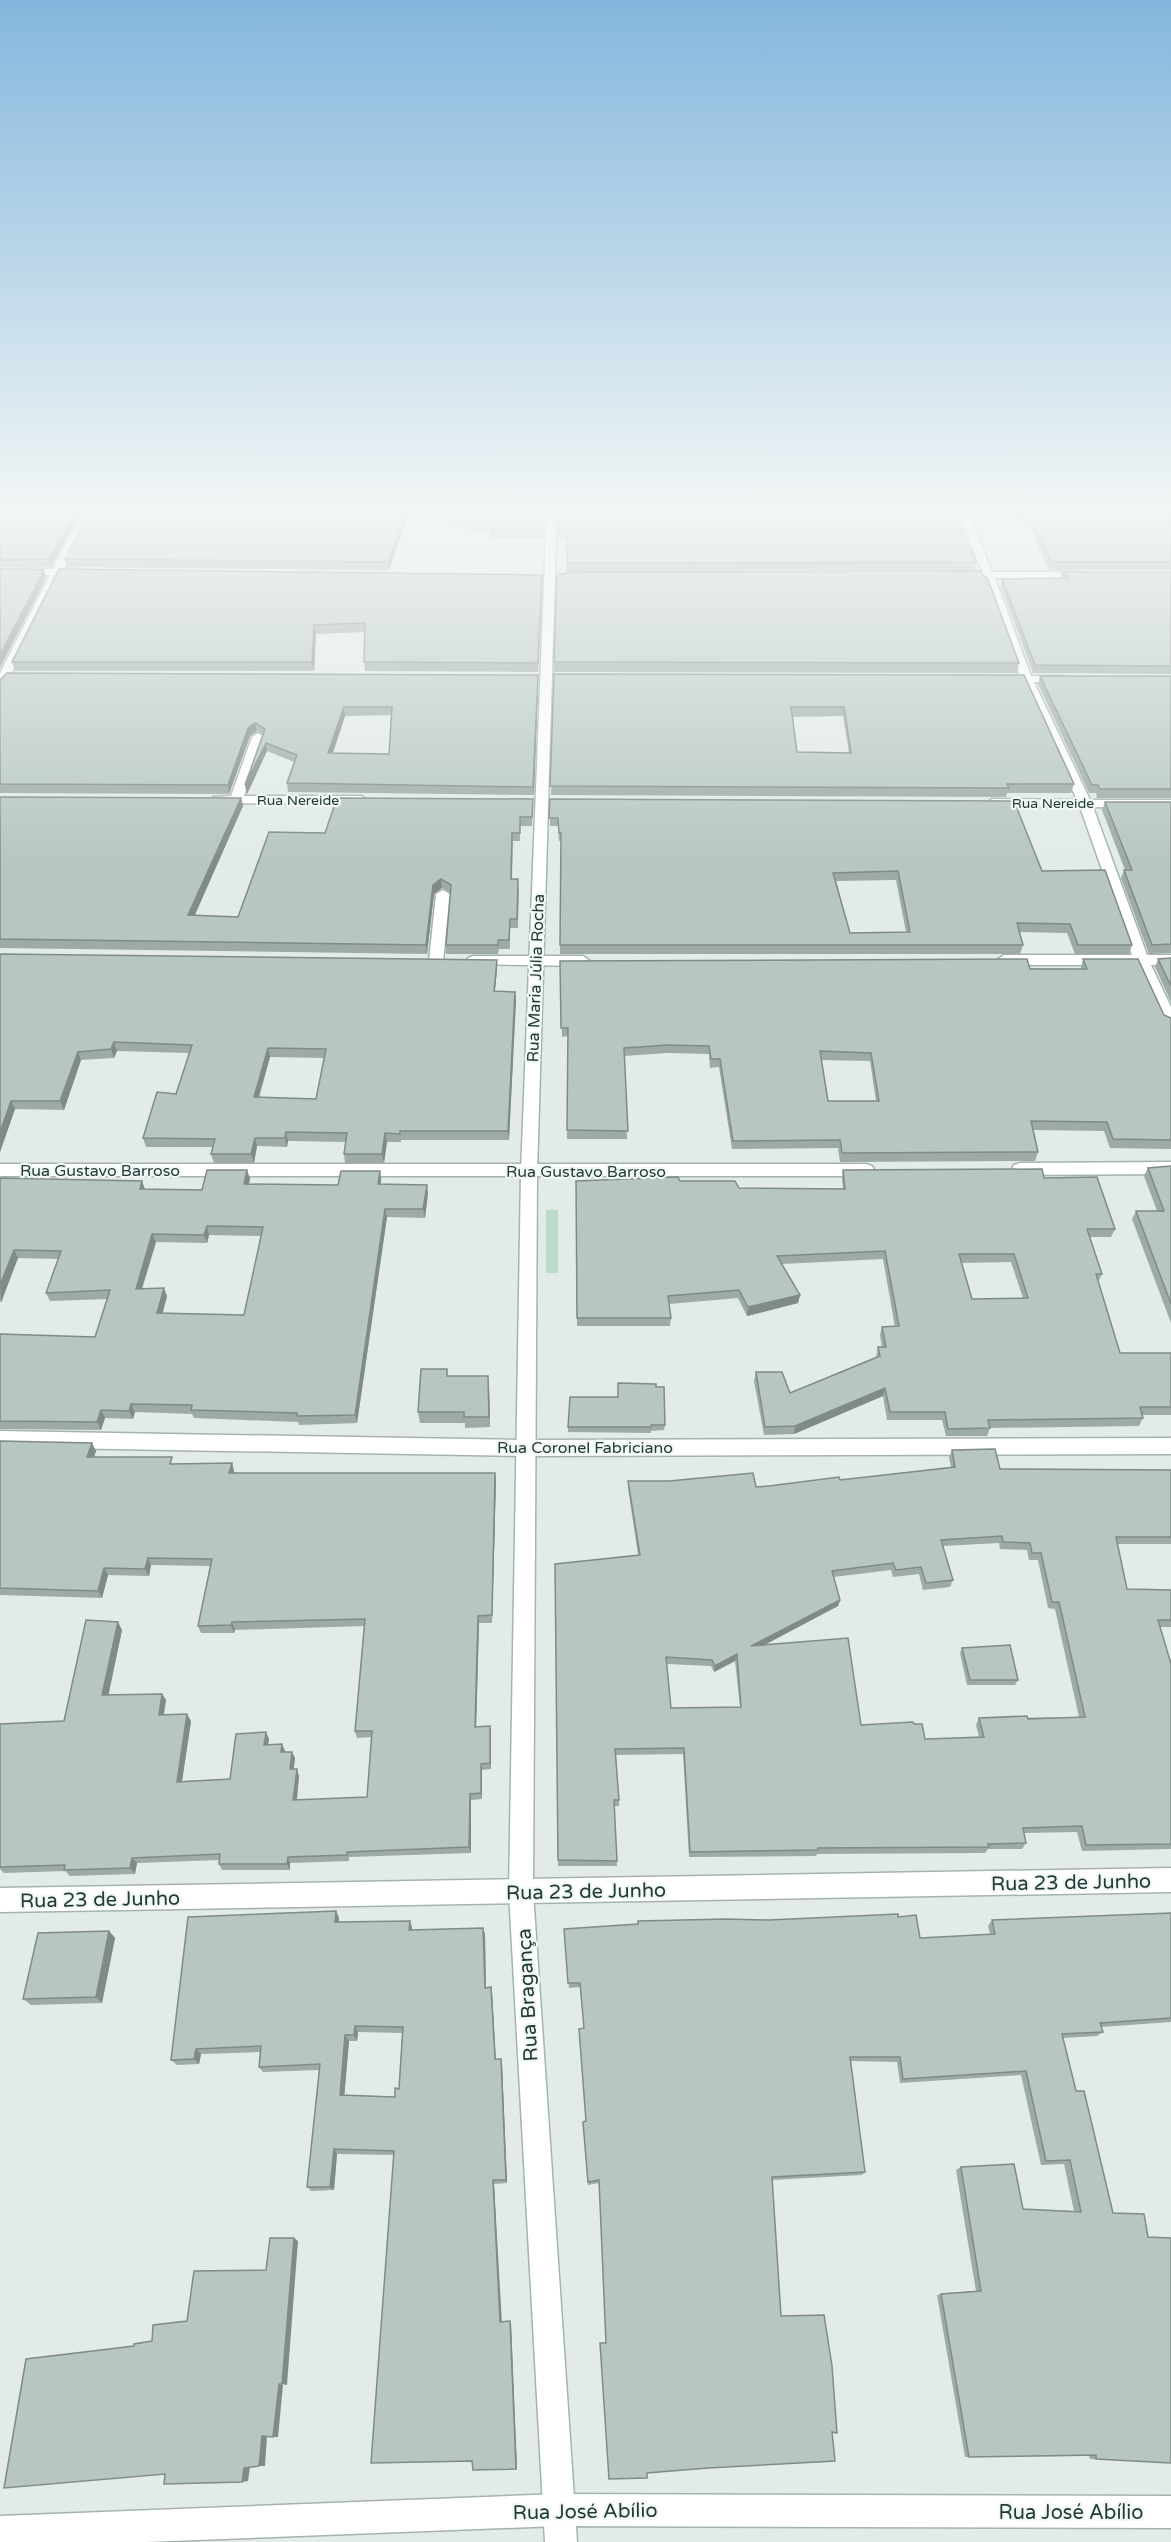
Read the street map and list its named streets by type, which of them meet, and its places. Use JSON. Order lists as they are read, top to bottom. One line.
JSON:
{"streets":{"street":["Rua Nereide","Rua Maria Júlia Rocha","Rua Gustavo Barroso","Rua Coronel Fabriciano","Rua 23 de Junho","Rua Bragança","Rua José Abílio"]},"crossings":[["Rua Maria Júlia Rocha","Rua Gustavo Barroso"],["Rua Maria Júlia Rocha","Rua Coronel Fabriciano"],["Rua Maria Júlia Rocha","Rua Bragança"],["Rua Coronel Fabriciano","Rua Bragança"],["Rua 23 de Junho","Rua Bragança"],["Rua Bragança","Rua José Abílio"]]}
